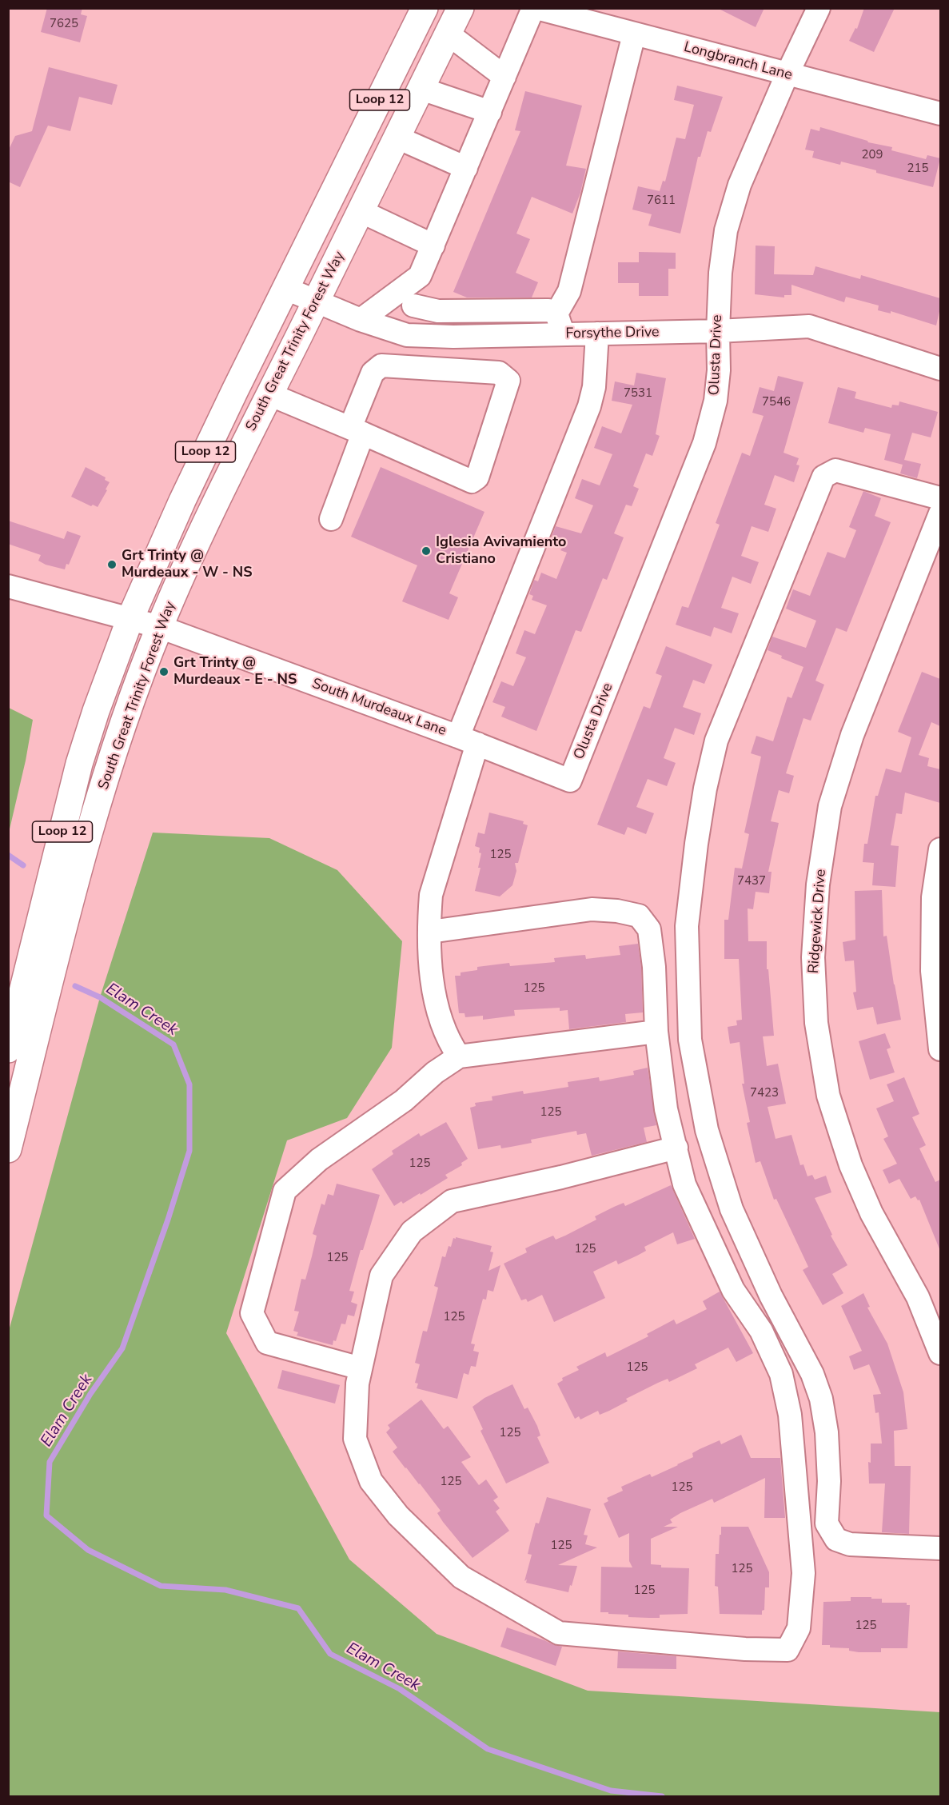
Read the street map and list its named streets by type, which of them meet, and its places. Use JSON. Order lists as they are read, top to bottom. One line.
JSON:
{"streets":{"main road":["Loop 12","South Great Trinity Forest Way"],"street":["Longbranch Lane","Forsythe Drive","Olusta Drive","South Murdeaux Lane","Ridgewick Drive"]},"crossings":[["Longbranch Lane","Olusta Drive"],["Forsythe Drive","South Great Trinity Forest Way"],["Forsythe Drive","Olusta Drive"],["South Great Trinity Forest Way","South Murdeaux Lane"],["Olusta Drive","South Murdeaux Lane"]],"water":["Elam Creek"],"places":["Iglesia Avivamiento Cristiano","Grt Trinty @ Murdeaux - W - NS","Grt Trinty @ Murdeaux - E - NS"],"house_numbers":["7625","209","215","7611","7531","7546","125","7437","125","7423","125","125","125","125","125","125","125","125","125","125","125","125","125"]}
